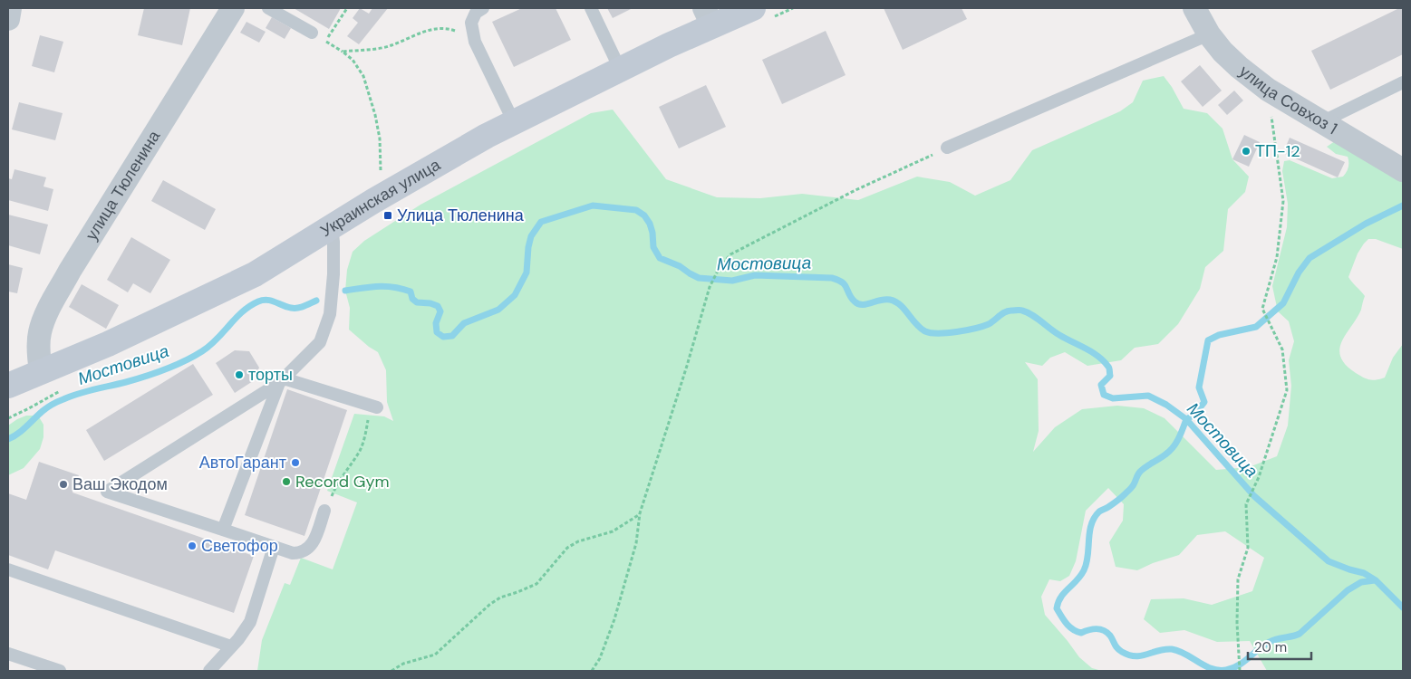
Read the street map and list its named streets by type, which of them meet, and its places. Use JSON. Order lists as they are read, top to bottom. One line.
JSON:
{"streets":{"main road":["Украинская улица"],"street":["улица Совхоз 1","улица Тюленина"]},"crossings":[["улица Тюленина","Украинская улица"]],"water":["Мостовица"],"places":{"other":["ТП-12","торты","АвтоГарант","Record Gym","Ваш Экодом","Светофор"],"transit":["Улица Тюленина"]},"scale_bar":"20 m"}
